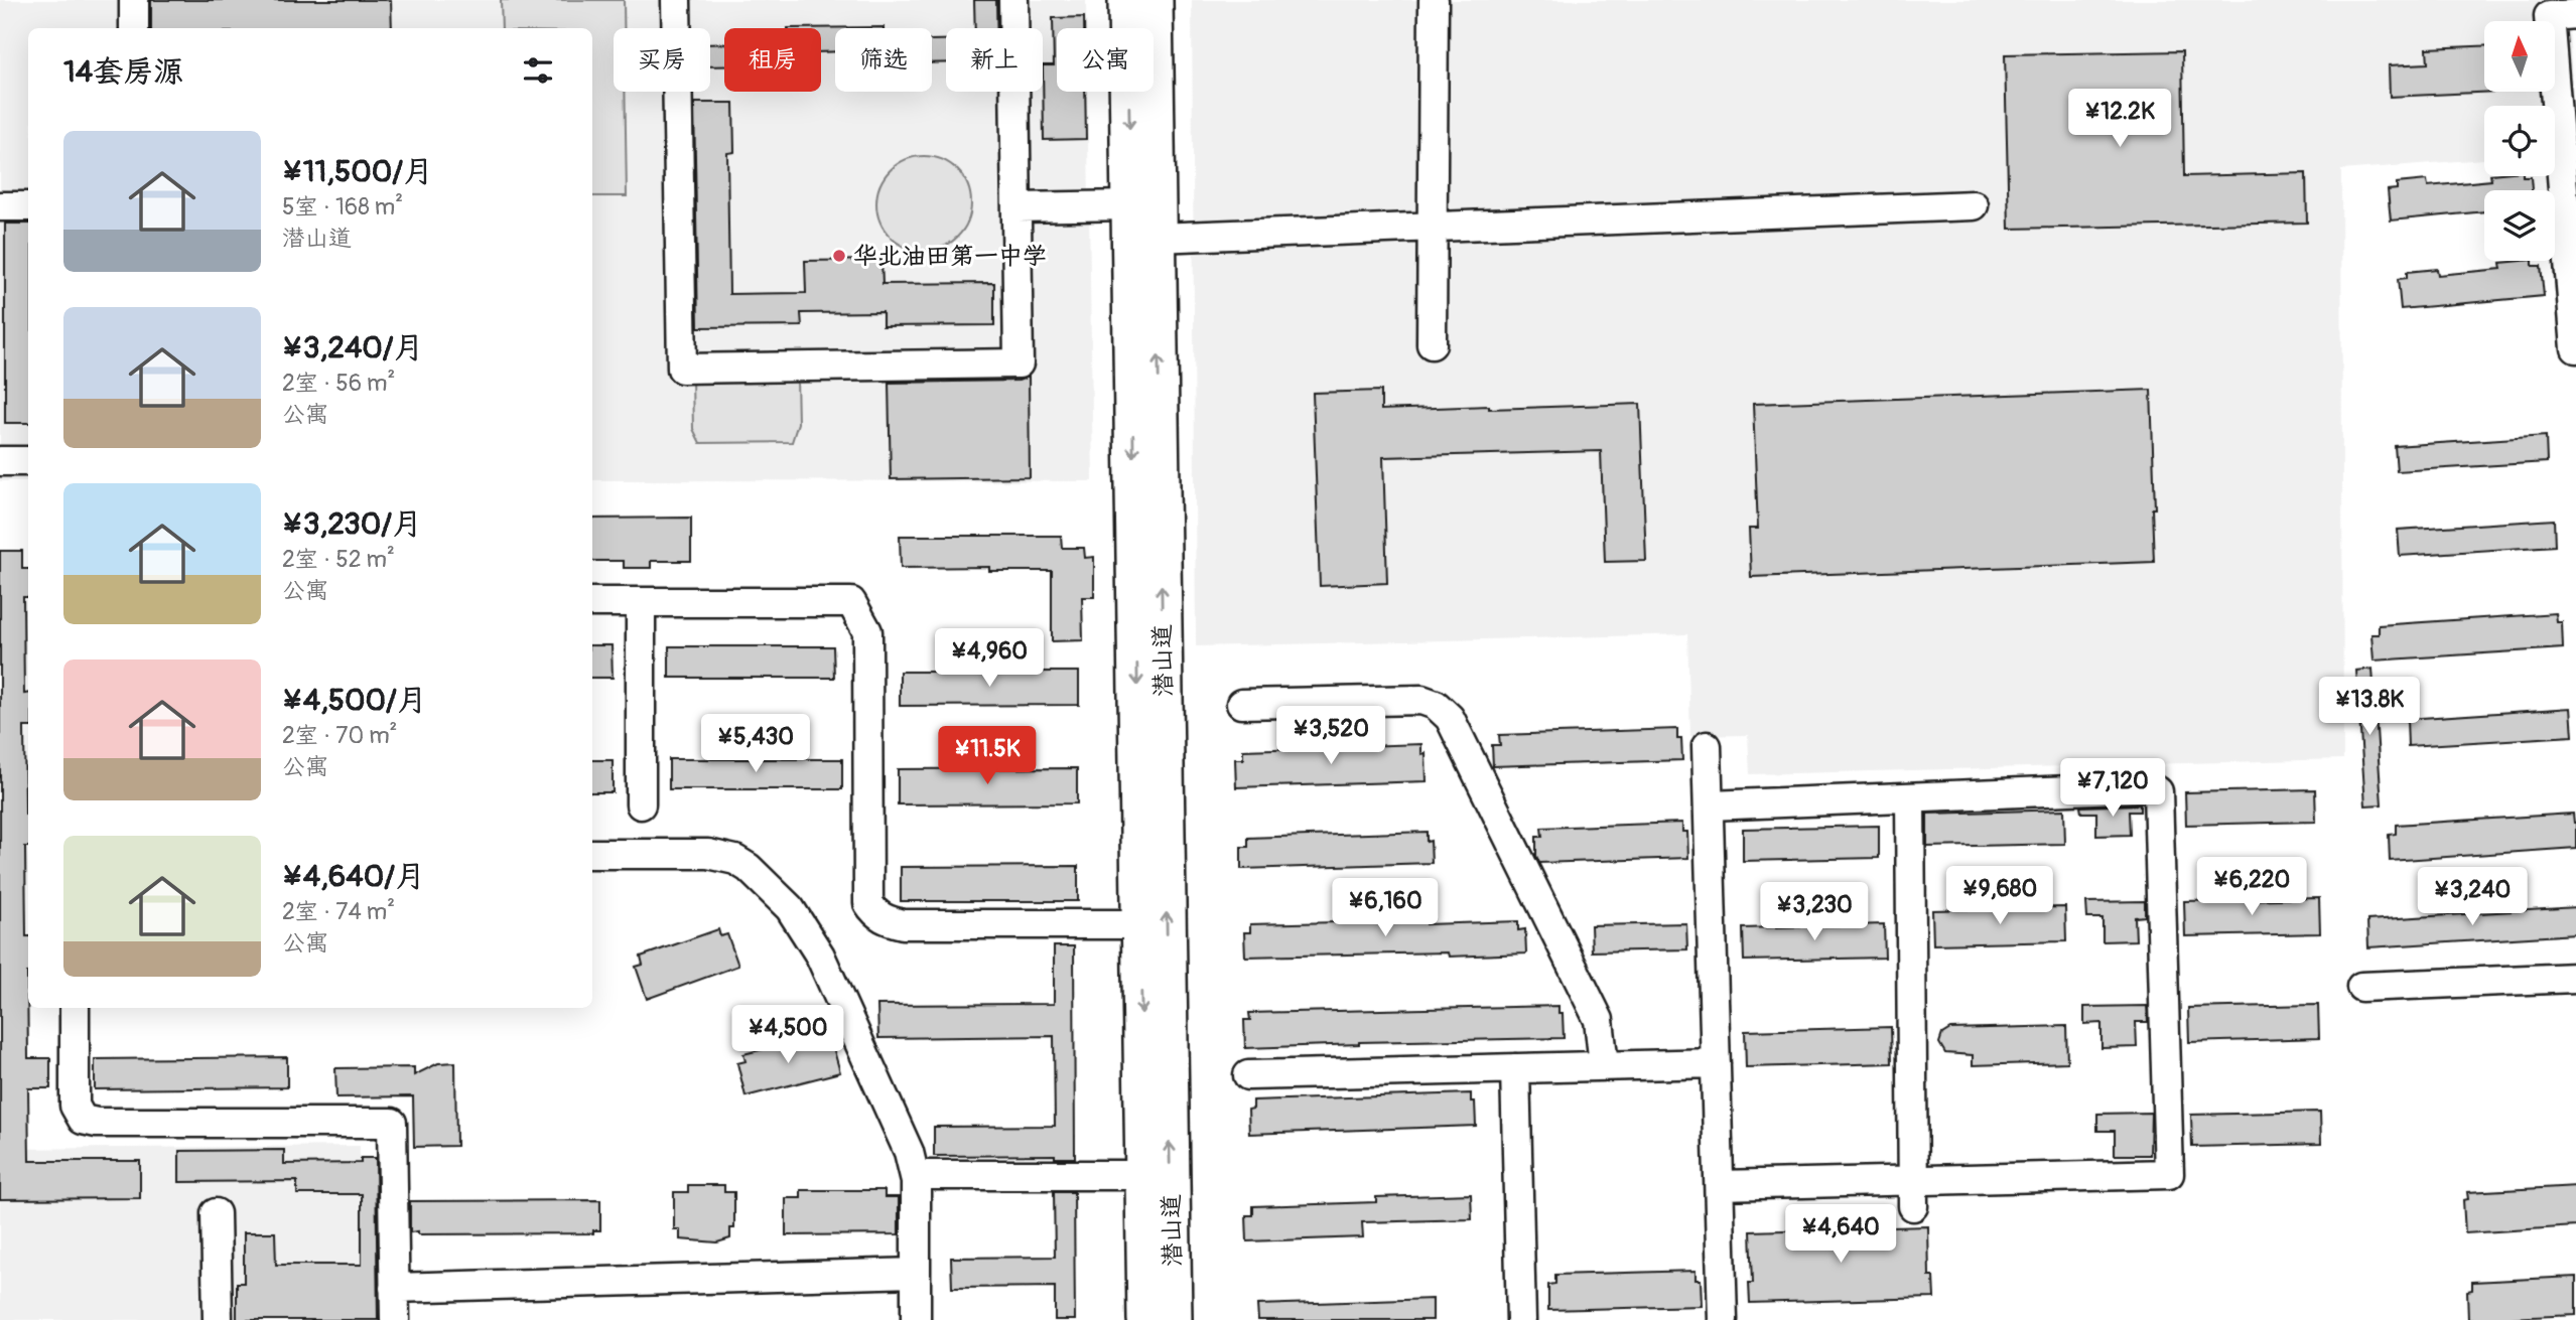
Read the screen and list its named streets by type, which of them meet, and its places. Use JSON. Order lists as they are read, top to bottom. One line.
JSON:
{"streets":{"main road":["潜山道"]},"places":["华北油田第一中学"],"north":"top","page":{"chip":["买房","租房","筛选","新上","公寓"],"heading":"14套房源","price":["¥12.2K","¥4,960","¥13.8K","¥3,520","¥5,430","¥11.5K","¥7,120","¥6,220","¥9,680","¥3,240","¥6,160","¥3,230","¥4,500","¥4,640"],"list":[{"name":"¥11,500/月","note":"5室 · 168 m² · 潜山道"},{"name":"¥3,240/月","note":"2室 · 56 m² · 公寓"},{"name":"¥3,230/月","note":"2室 · 52 m² · 公寓"},{"name":"¥4,500/月","note":"2室 · 70 m² · 公寓"},{"name":"¥4,640/月","note":"2室 · 74 m² · 公寓"}]}}
